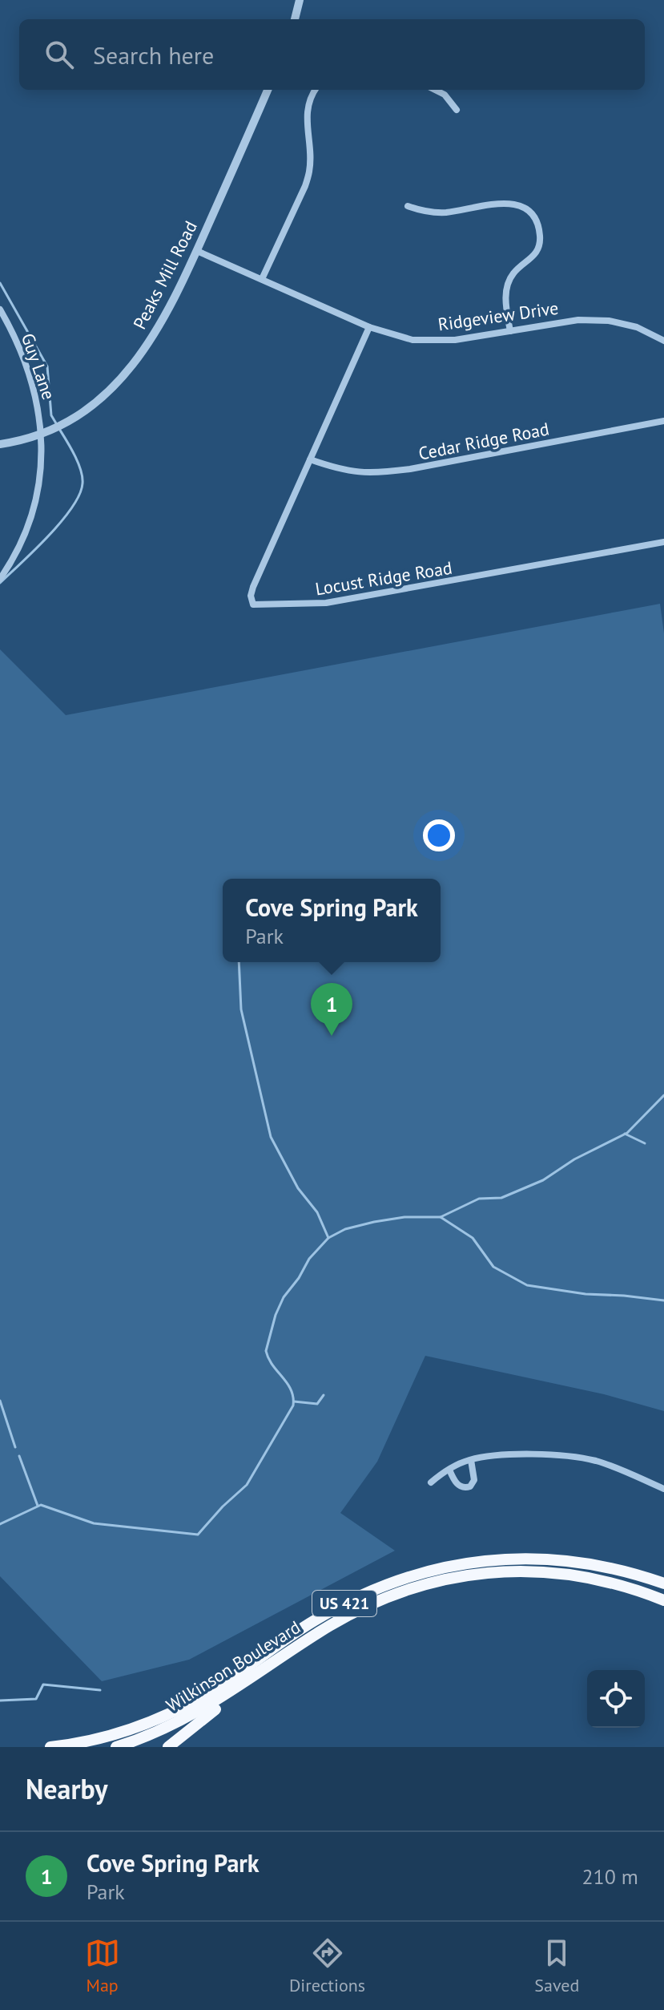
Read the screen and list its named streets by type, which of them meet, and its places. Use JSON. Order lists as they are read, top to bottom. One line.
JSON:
{"streets":{"highway":["US 421","Wilkinson Boulevard"],"street":["Peaks Mill Road","Ridgeview Drive","Guy Lane","Cedar Ridge Road","Locust Ridge Road"]},"crossings":[["Peaks Mill Road","Ridgeview Drive"],["Peaks Mill Road","Guy Lane"],["Ridgeview Drive","Locust Ridge Road"],["Cedar Ridge Road","Locust Ridge Road"]],"page":{"search":"Search here","popup":["Cove Spring Park","Park"],"pins":"1","heading":"Nearby","list":[{"mark":"1","name":"Cove Spring Park","note":"Park","value":"210 m"}],"nav":["Map","Directions","Saved"]}}
